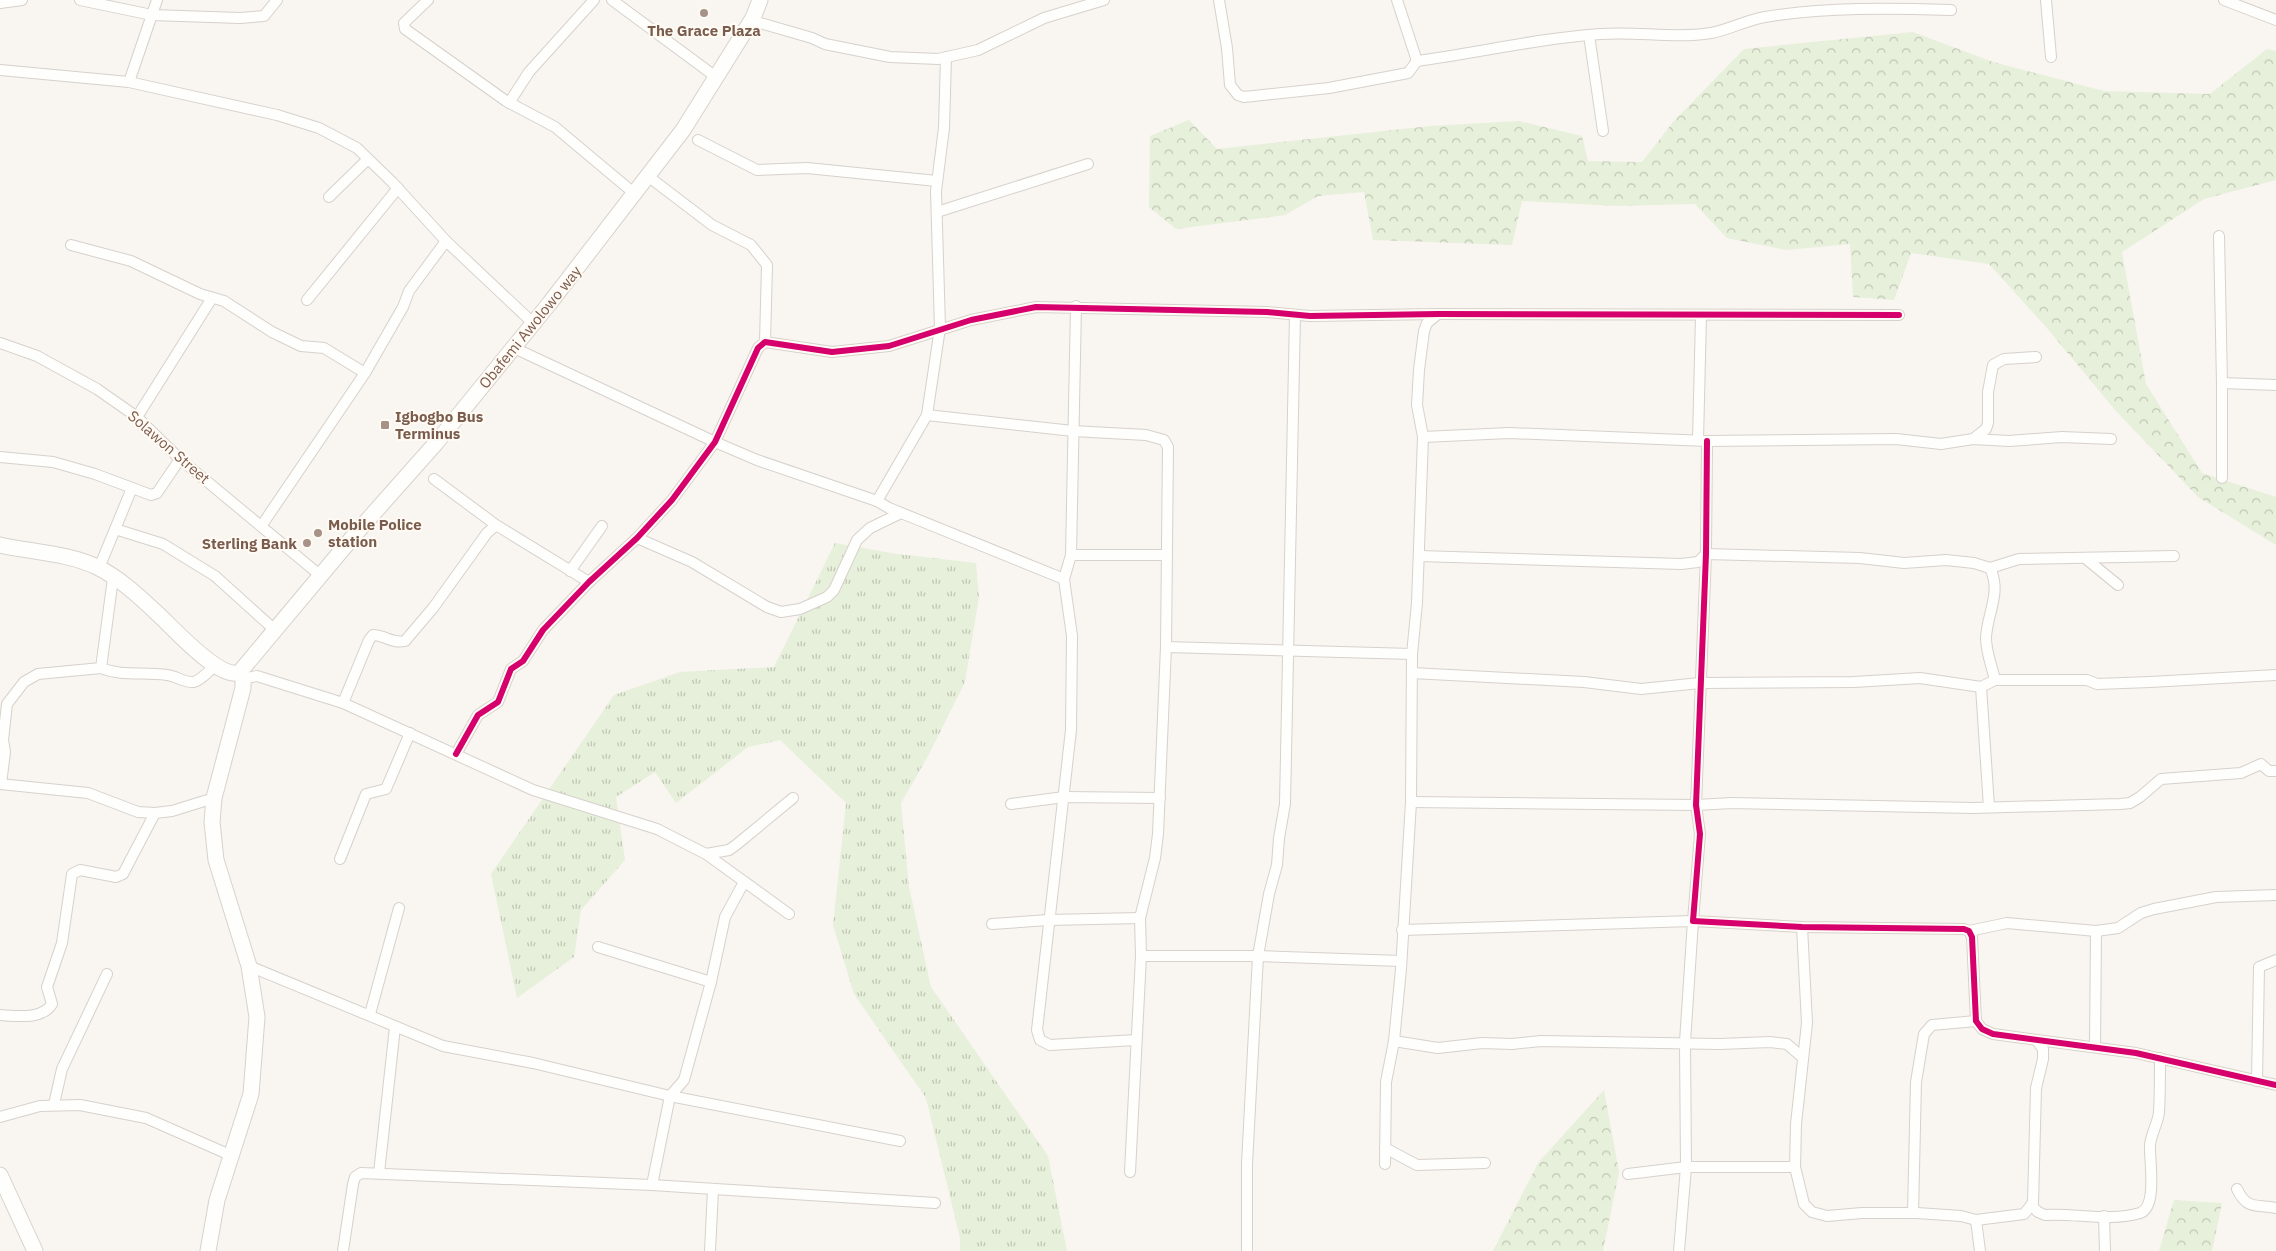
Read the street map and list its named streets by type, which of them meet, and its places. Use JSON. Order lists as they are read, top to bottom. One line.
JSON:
{"streets":{"main road":["Obafemi Awolowo way"],"street":["Solawon Street"]},"crossings":[["Obafemi Awolowo way","Solawon Street"]],"places":{"other":["The Grace Plaza","Mobile Police station","Sterling Bank"],"transit":["Igbogbo Bus Terminus"]}}
